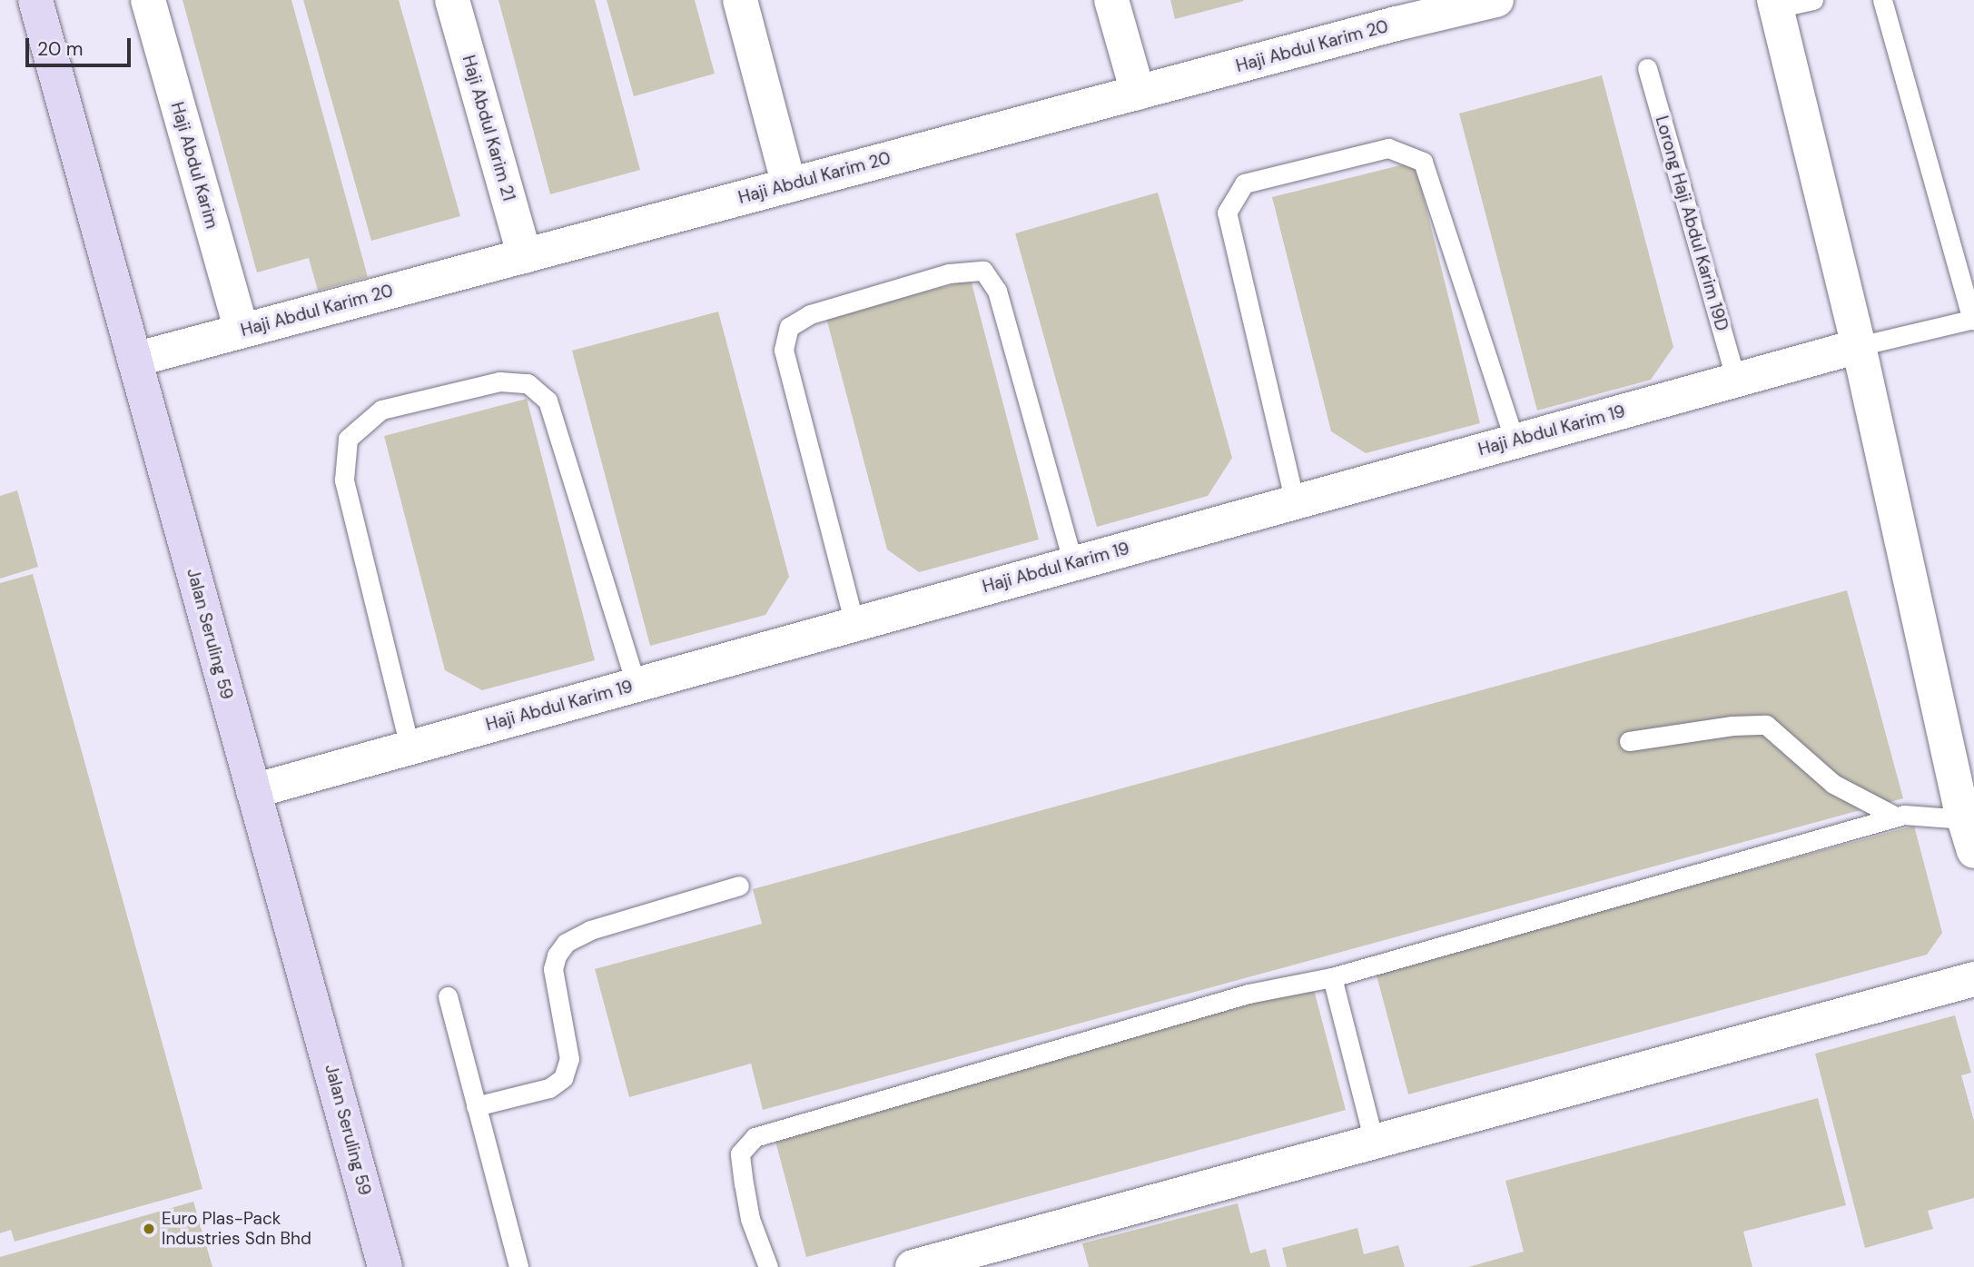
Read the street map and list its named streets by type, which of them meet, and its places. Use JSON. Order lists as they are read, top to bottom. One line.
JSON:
{"streets":{"main road":["Jalan Seruling 59"],"street":["Haji Abdul Karim 20","Haji Abdul Karim 21","Haji Abdul Karim","Haji Abdul Karim 19"],"lane":["Lorong Haji Abdul Karim 19D"]},"crossings":[["Haji Abdul Karim 20","Haji Abdul Karim 21"],["Haji Abdul Karim 20","Haji Abdul Karim"],["Haji Abdul Karim 20","Jalan Seruling 59"],["Lorong Haji Abdul Karim 19D","Haji Abdul Karim 19"],["Haji Abdul Karim 19","Jalan Seruling 59"]],"places":["Euro Plas-Pack Industries Sdn Bhd"],"scale_bar":"20 m"}
